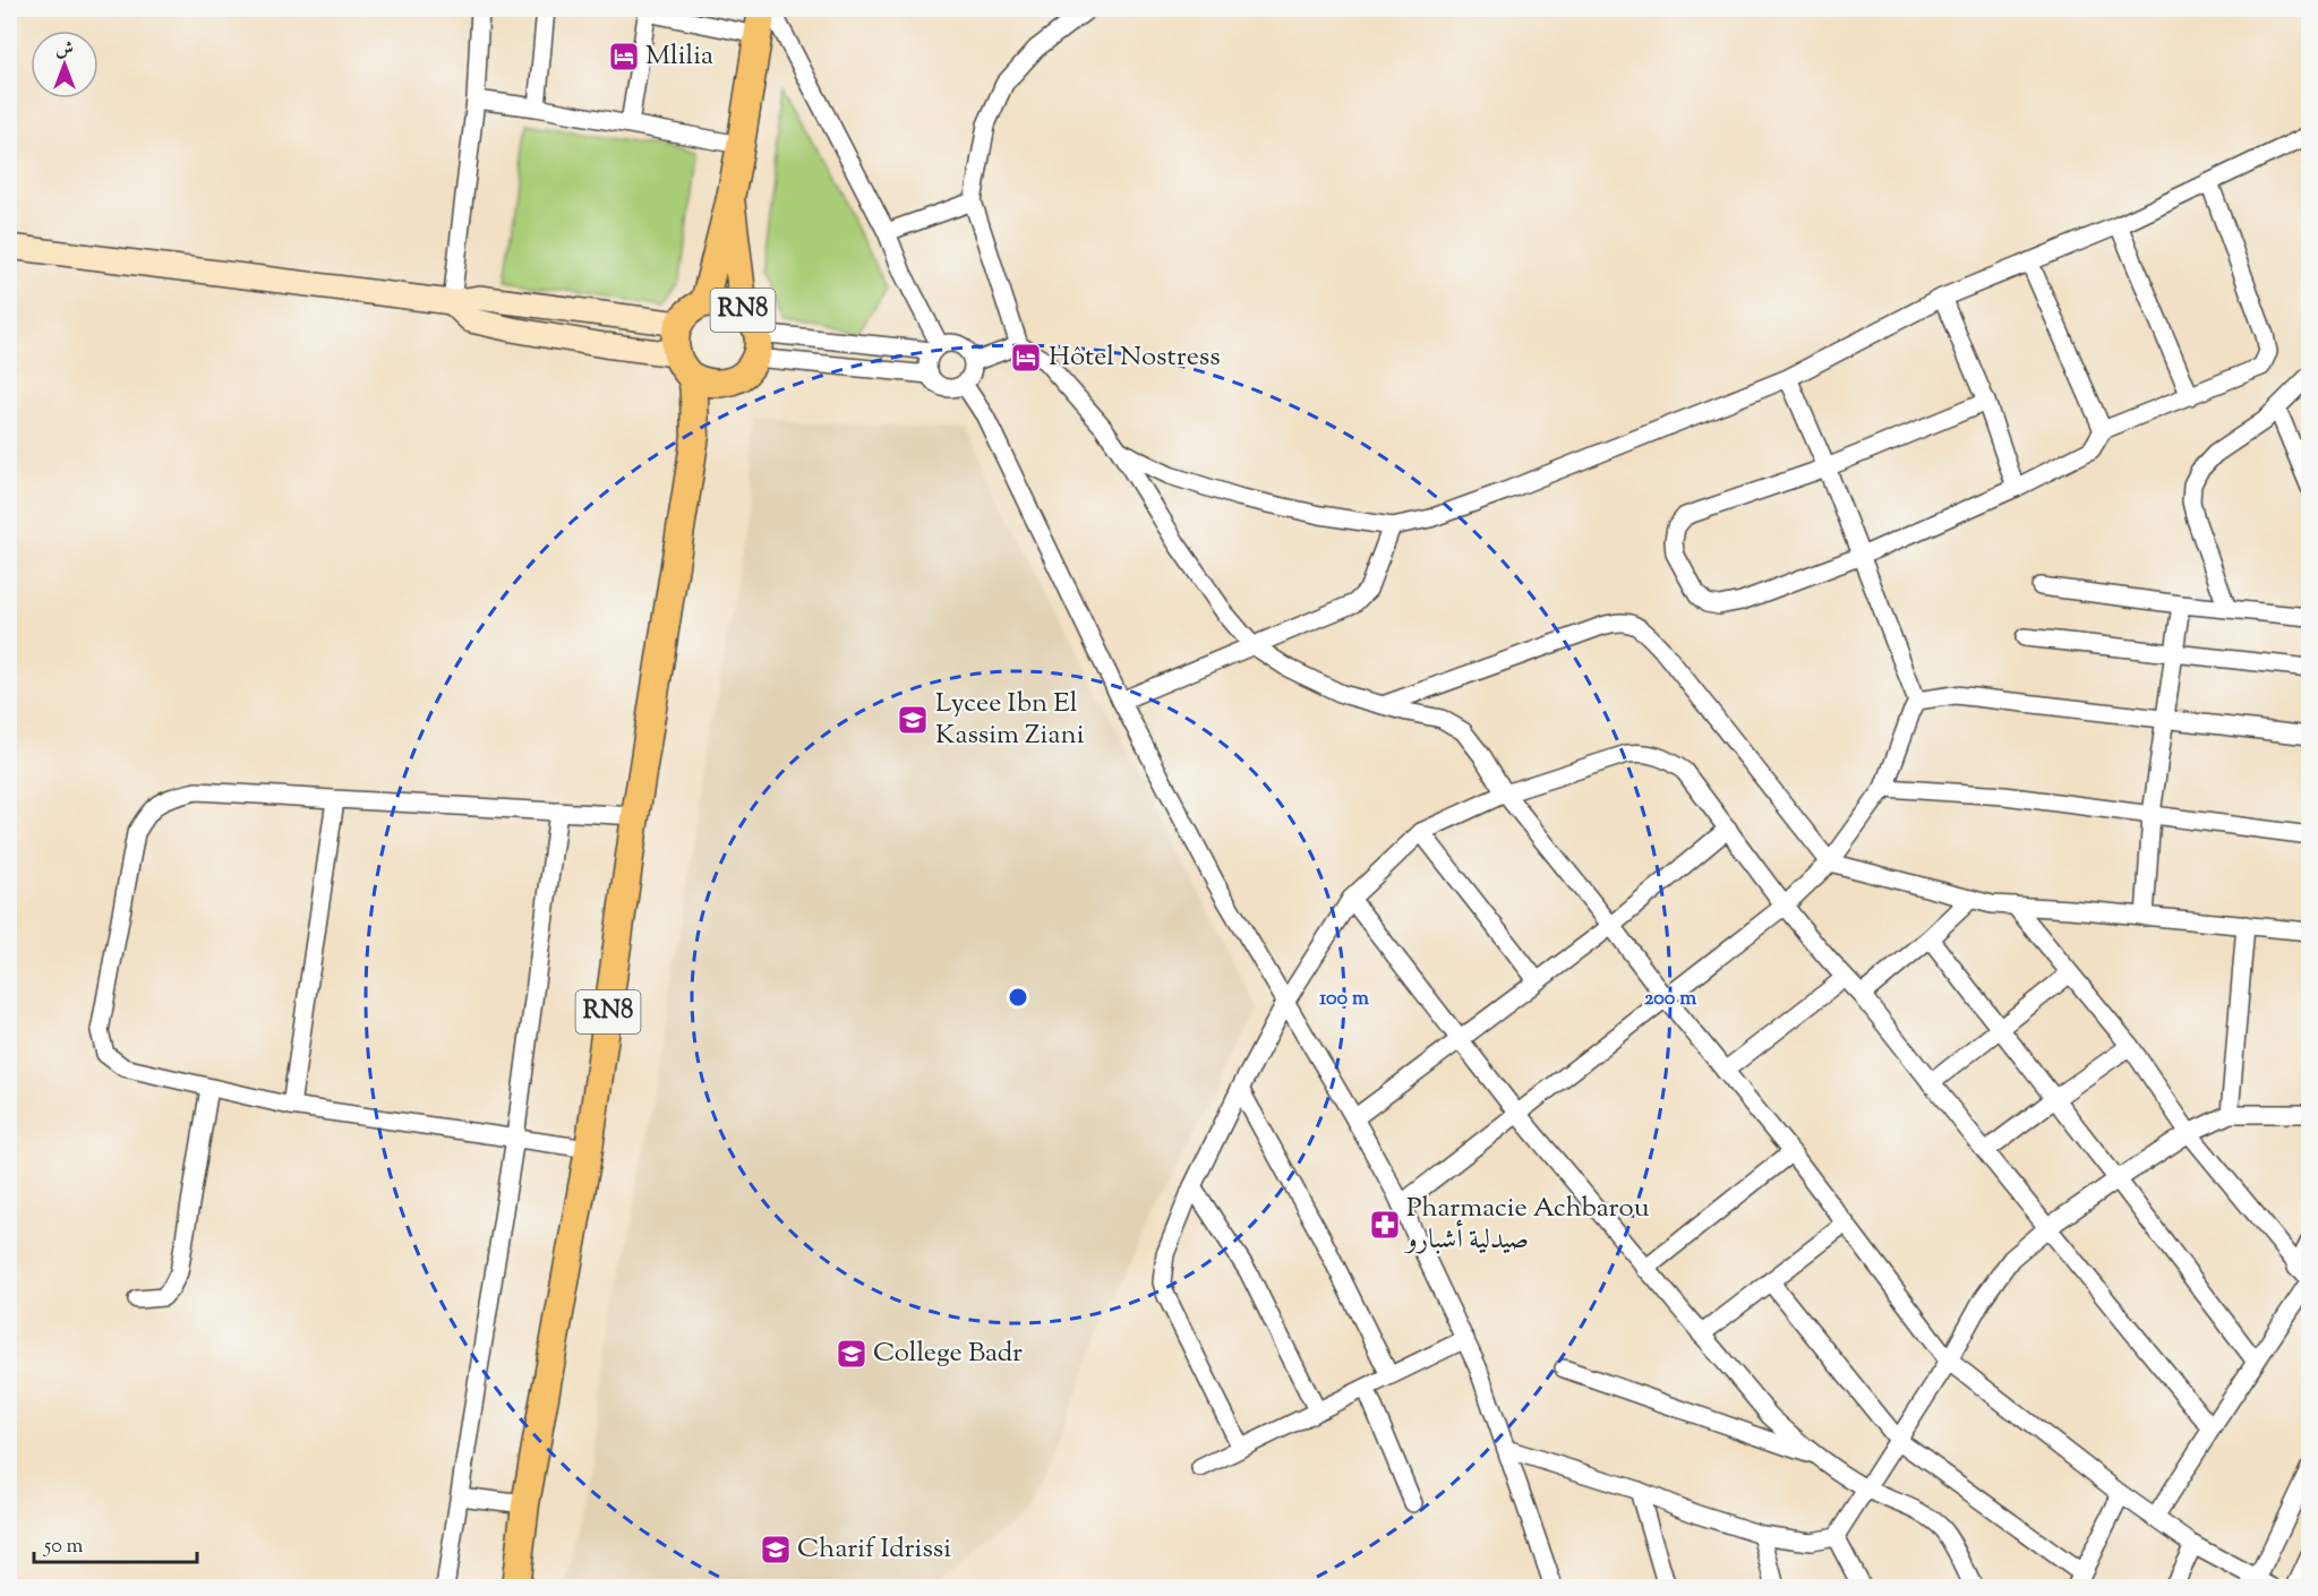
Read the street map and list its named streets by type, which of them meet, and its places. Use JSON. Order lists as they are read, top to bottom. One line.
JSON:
{"streets":{"main road":["RN8"]},"places":{"hotel":["Mlilia","Hôtel Nostress"],"school or university":["Lycee Ibn El Kassim Ziani","College Badr","Charif Idrissi"],"pharmacy":["Pharmacie Achbarou صيدلية أشبارو"]},"scale_bar":"50 m","north":"top","rings":["100 m","200 m"]}
